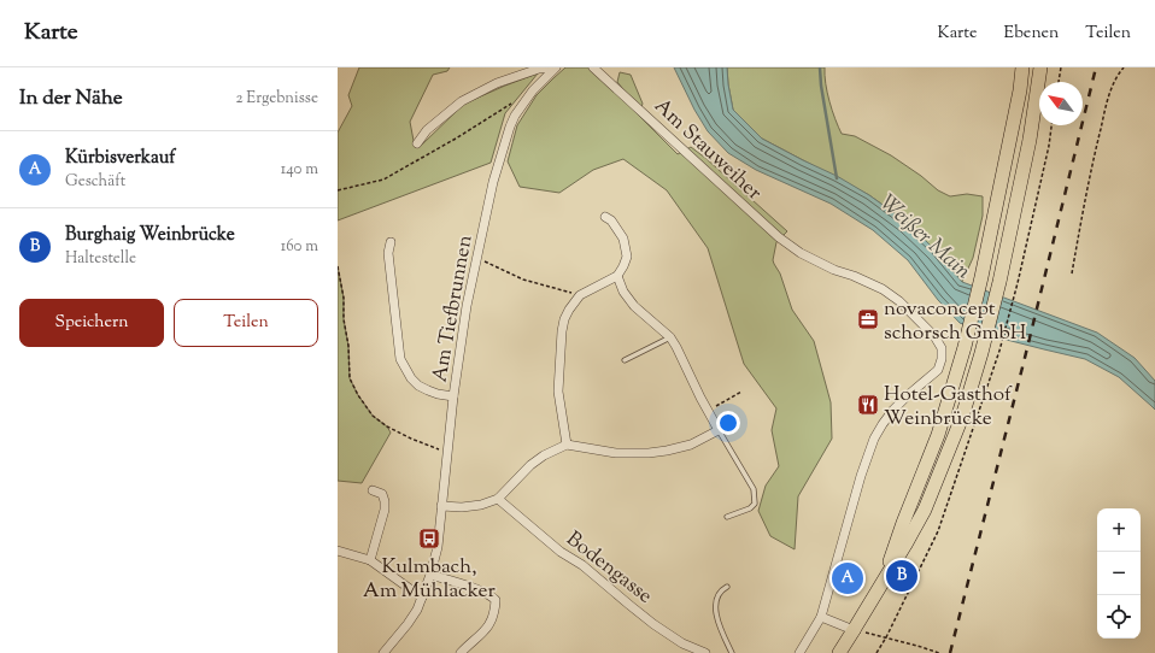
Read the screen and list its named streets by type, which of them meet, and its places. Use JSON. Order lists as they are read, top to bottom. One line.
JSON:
{"streets":{"street":["Am Stauweiher","Am Tiefbrunnen","Bodengasse"]},"water":["Weißer Main"],"places":{"office":["novaconcept schorsch GmbH"],"restaurant":["Hotel-Gasthof Weinbrücke"],"bus stop":["Kulmbach, Am Mühlacker"]},"north":"top left","page":{"header":"Karte","nav":["Karte","Ebenen","Teilen"],"heading":["In der Nähe","2 Ergebnisse"],"list":[{"mark":"A","name":"Kürbisverkauf","note":"Geschäft","value":"140 m"},{"mark":"B","name":"Burghaig Weinbrücke","note":"Haltestelle","value":"160 m"}],"buttons":["Speichern","Teilen"],"map_buttons":["+","−"],"pins":["B","A"]}}
